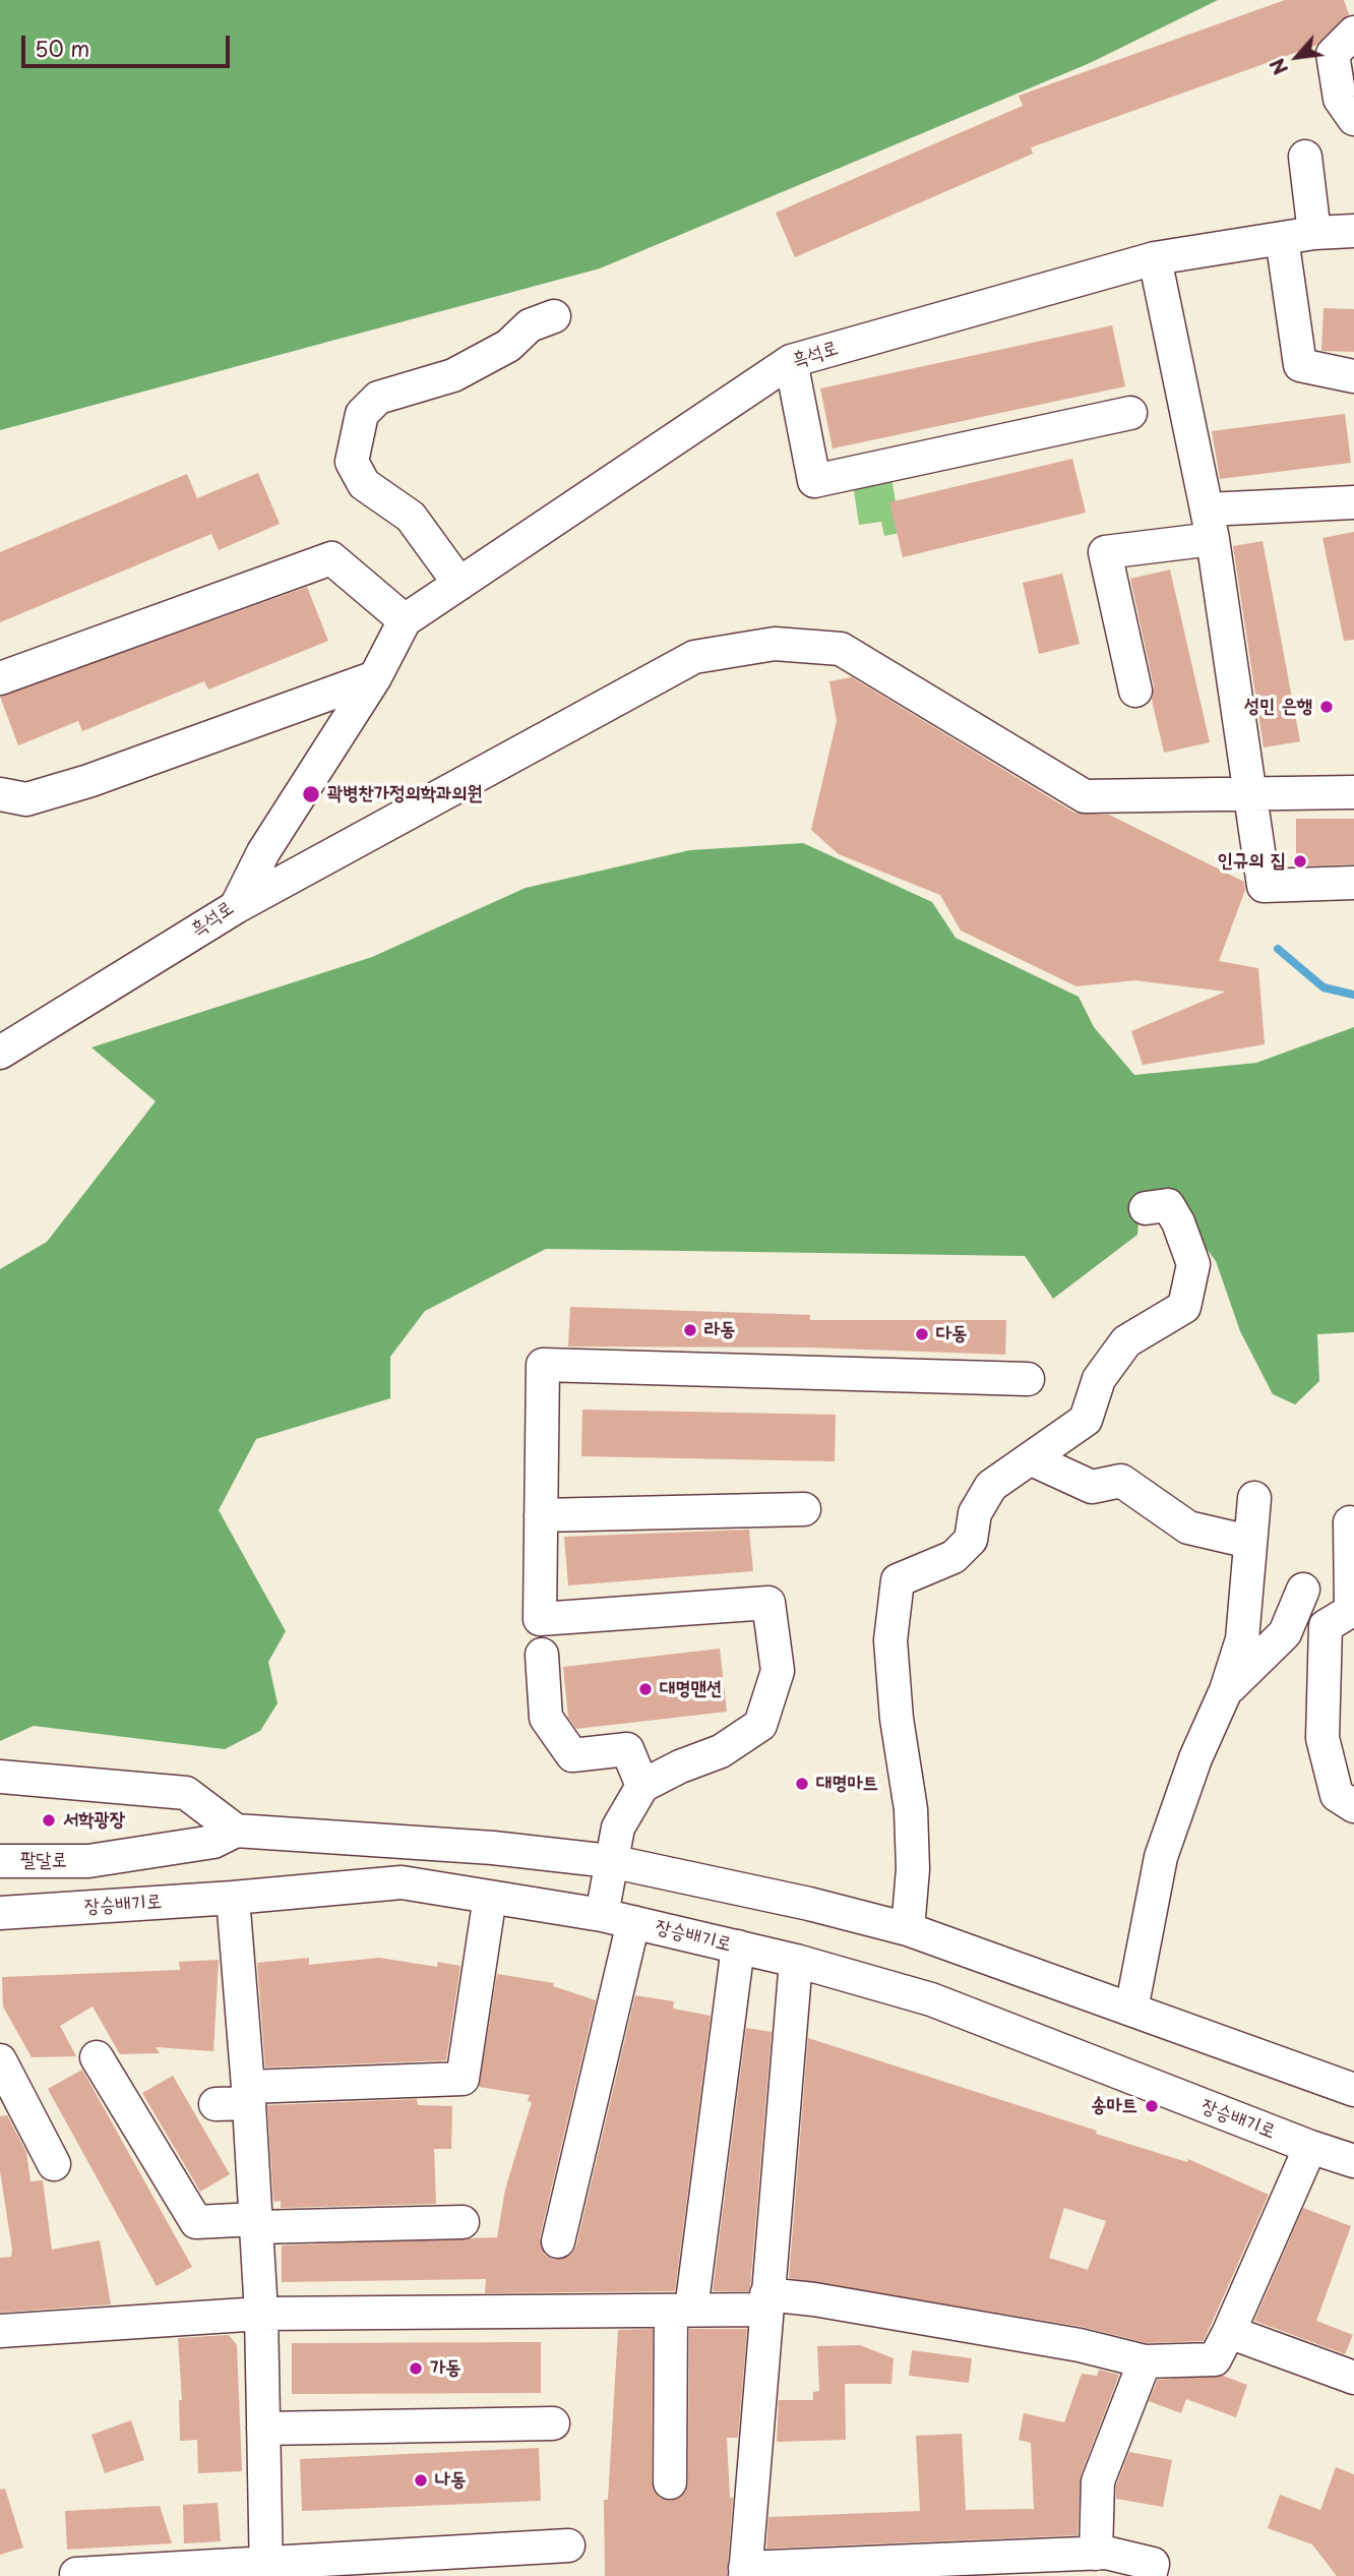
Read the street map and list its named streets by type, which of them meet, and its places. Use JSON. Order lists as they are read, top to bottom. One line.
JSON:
{"streets":{"street":["흑석로","팔달로","장승배기로"]},"places":["성민 은행","곽병찬가정의학과의원","인규의 집","라동","다동","대명맨션","대명마트","서학광장","송마트","가동","나동"],"scale_bar":"50 m","north":"bottom left"}
